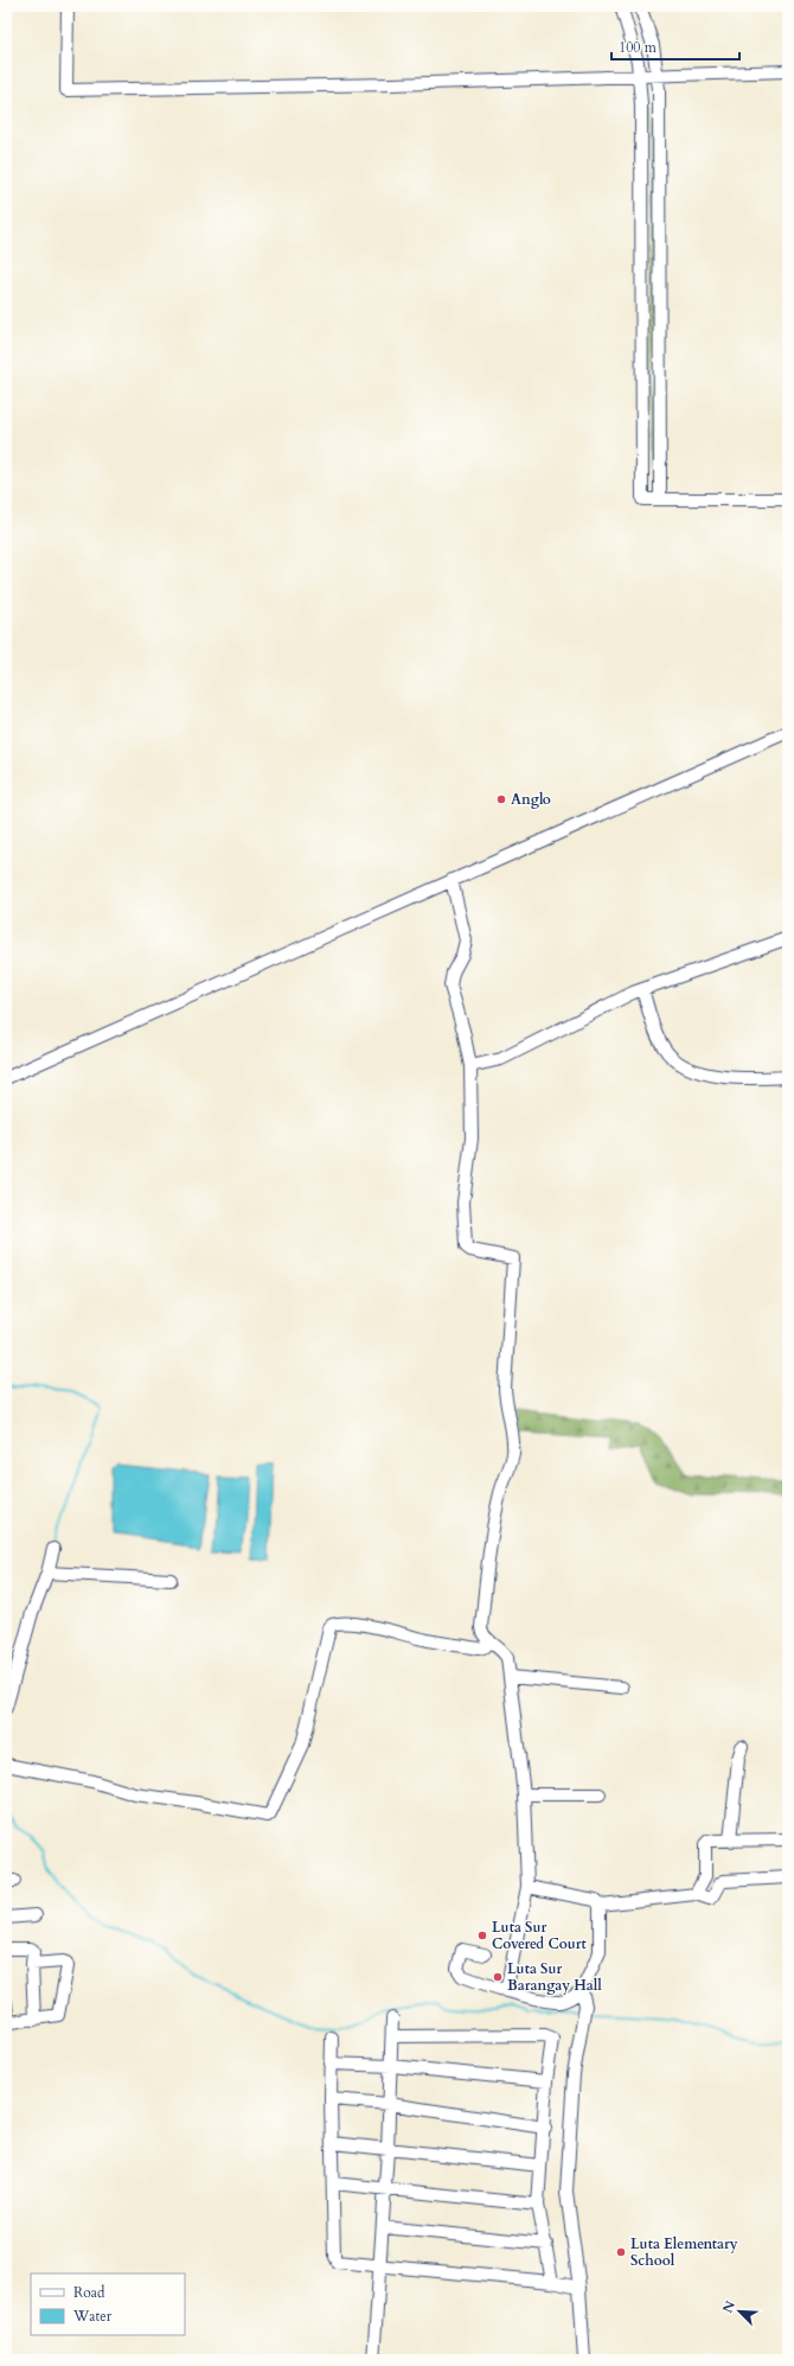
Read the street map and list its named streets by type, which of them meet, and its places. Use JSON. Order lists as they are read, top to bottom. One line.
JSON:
{"places":["Anglo","Luta Sur Covered Court","Luta Sur Barangay Hall","Luta Elementary School"],"legend":["Road","Water"],"scale_bar":"100 m","north":"top left"}
